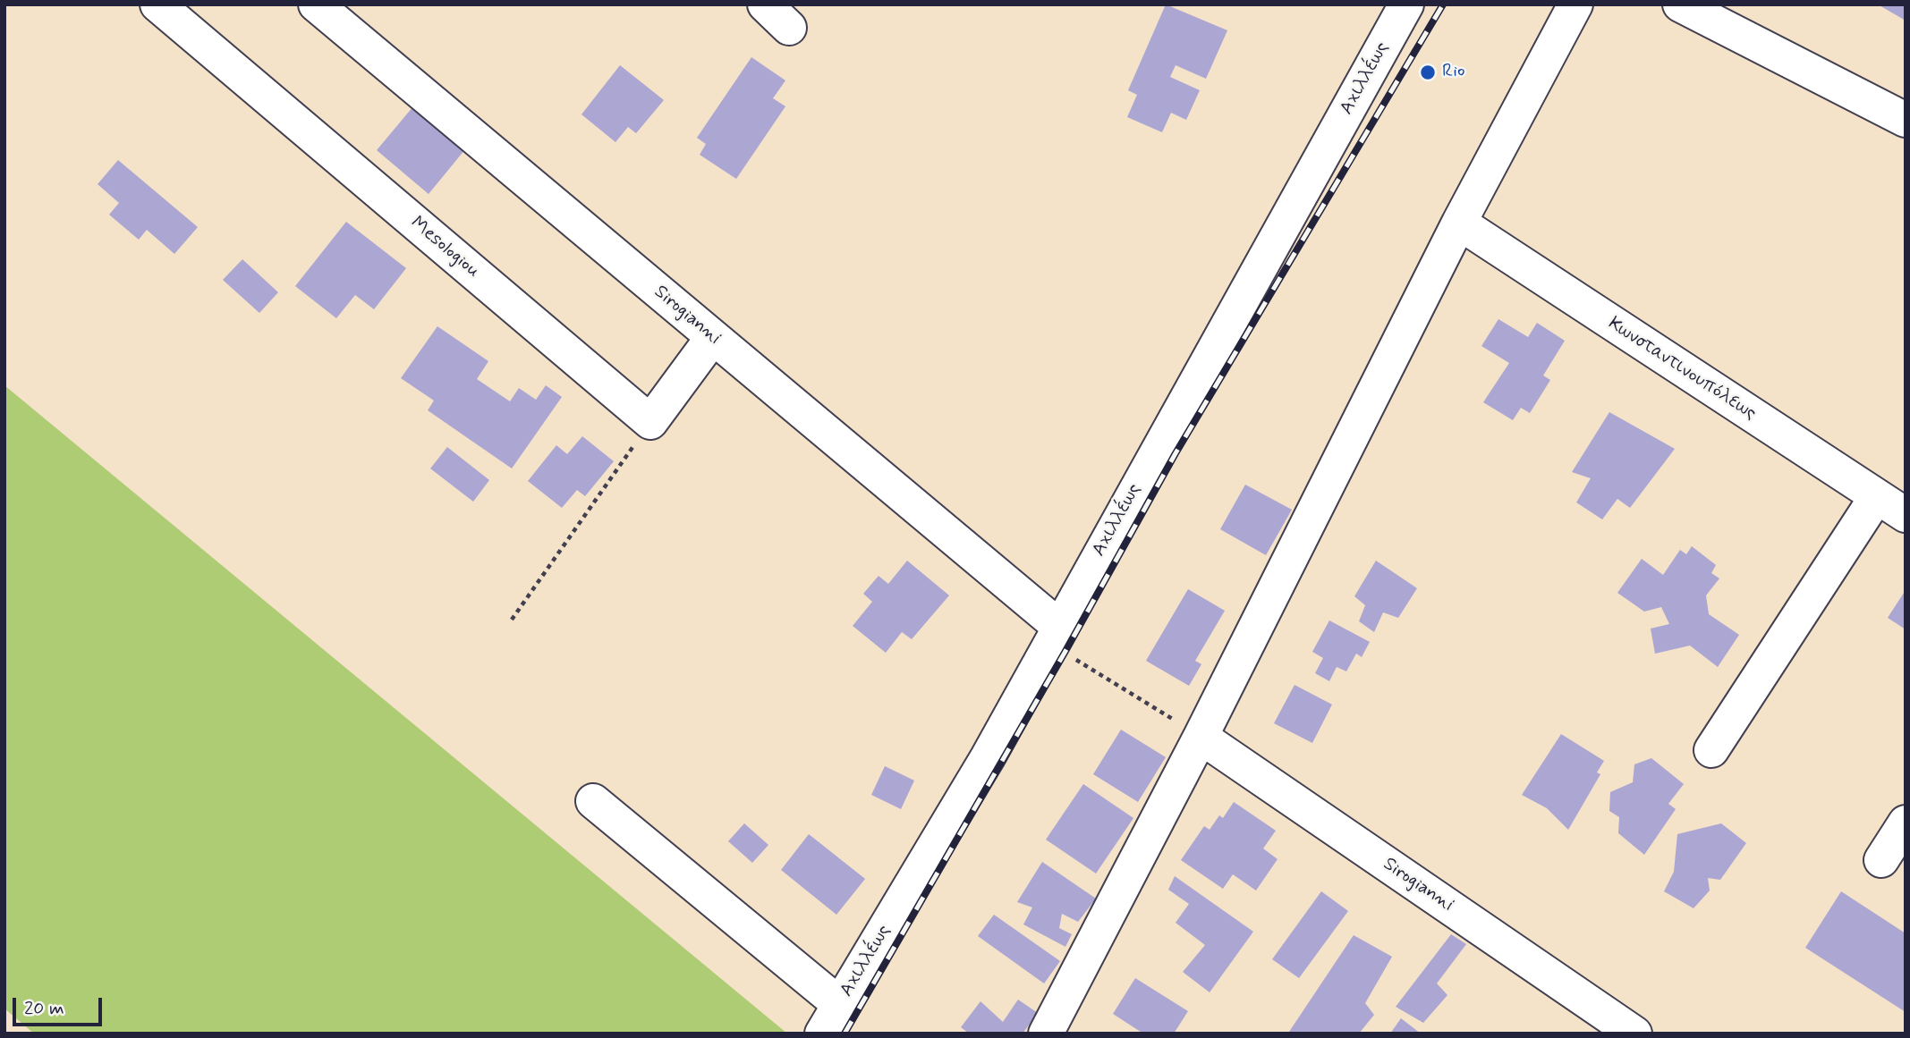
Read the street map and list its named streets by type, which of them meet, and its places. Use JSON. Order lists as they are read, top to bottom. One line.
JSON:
{"streets":{"street":["Αχιλλέως","Mesologiou","Sirogianni","Κωνσταντινουπόλεως"]},"crossings":[["Αχιλλέως","Sirogianni"]],"places":["Rio"],"scale_bar":"20 m"}
